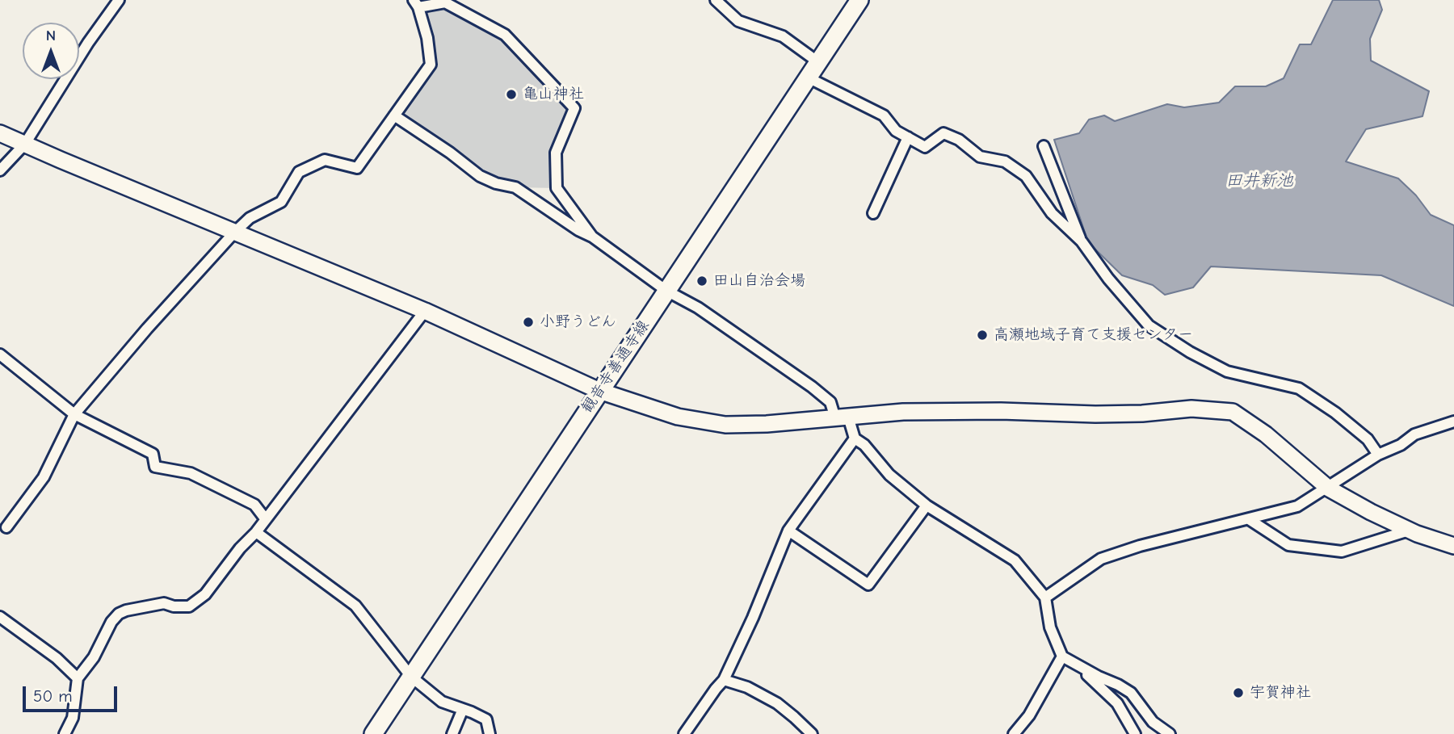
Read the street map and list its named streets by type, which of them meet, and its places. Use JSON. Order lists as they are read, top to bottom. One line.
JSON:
{"streets":{"main road":["観音寺善通寺線"]},"water":["田井新池"],"places":["亀山神社","田山自治会場","小野うどん","高瀬地域子育て支援センター","宇賀神社"],"scale_bar":"50 m","north":"top"}
